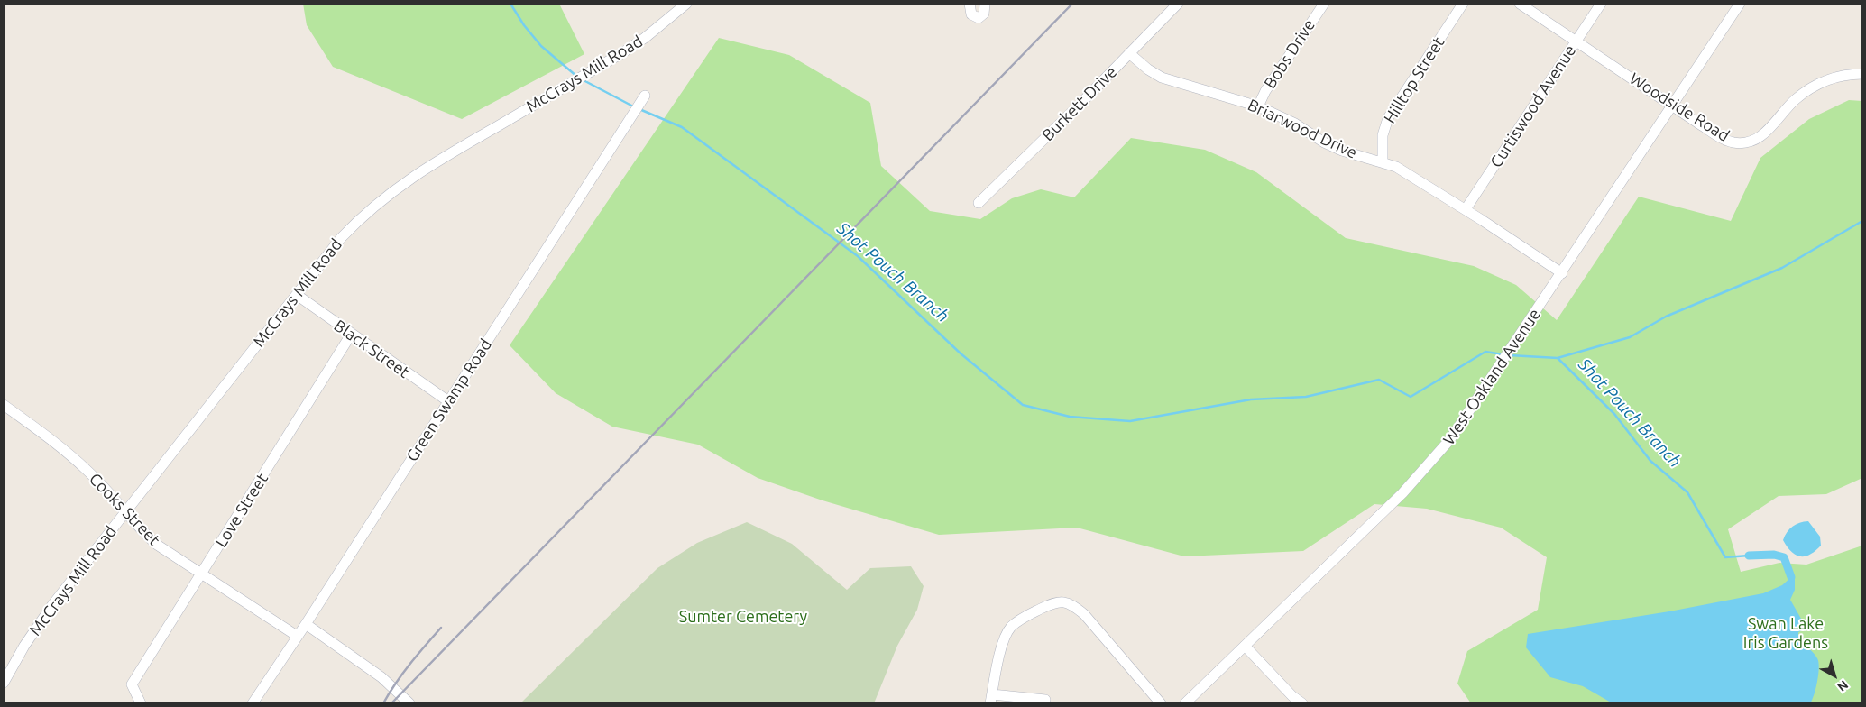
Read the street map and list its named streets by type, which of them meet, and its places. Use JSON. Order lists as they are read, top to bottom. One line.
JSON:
{"streets":{"street":["Bobs Drive","McCrays Mill Road","Hilltop Street","Burkett Drive","Curtiswood Avenue","Woodside Road","Briarwood Drive","Black Street","West Oakland Avenue","Green Swamp Road","Cooks Street","Love Street"]},"crossings":[["Bobs Drive","Briarwood Drive"],["McCrays Mill Road","Black Street"],["McCrays Mill Road","Cooks Street"],["Hilltop Street","Briarwood Drive"],["Burkett Drive","Briarwood Drive"],["Curtiswood Avenue","Woodside Road"],["Curtiswood Avenue","Briarwood Drive"],["Woodside Road","West Oakland Avenue"],["Briarwood Drive","West Oakland Avenue"],["Black Street","Green Swamp Road"],["Black Street","Love Street"],["Green Swamp Road","Cooks Street"],["Cooks Street","Love Street"]],"water":["Shot Pouch Branch"],"parks":["Sumter Cemetery","Swan Lake Iris Gardens"],"north":"bottom right"}
